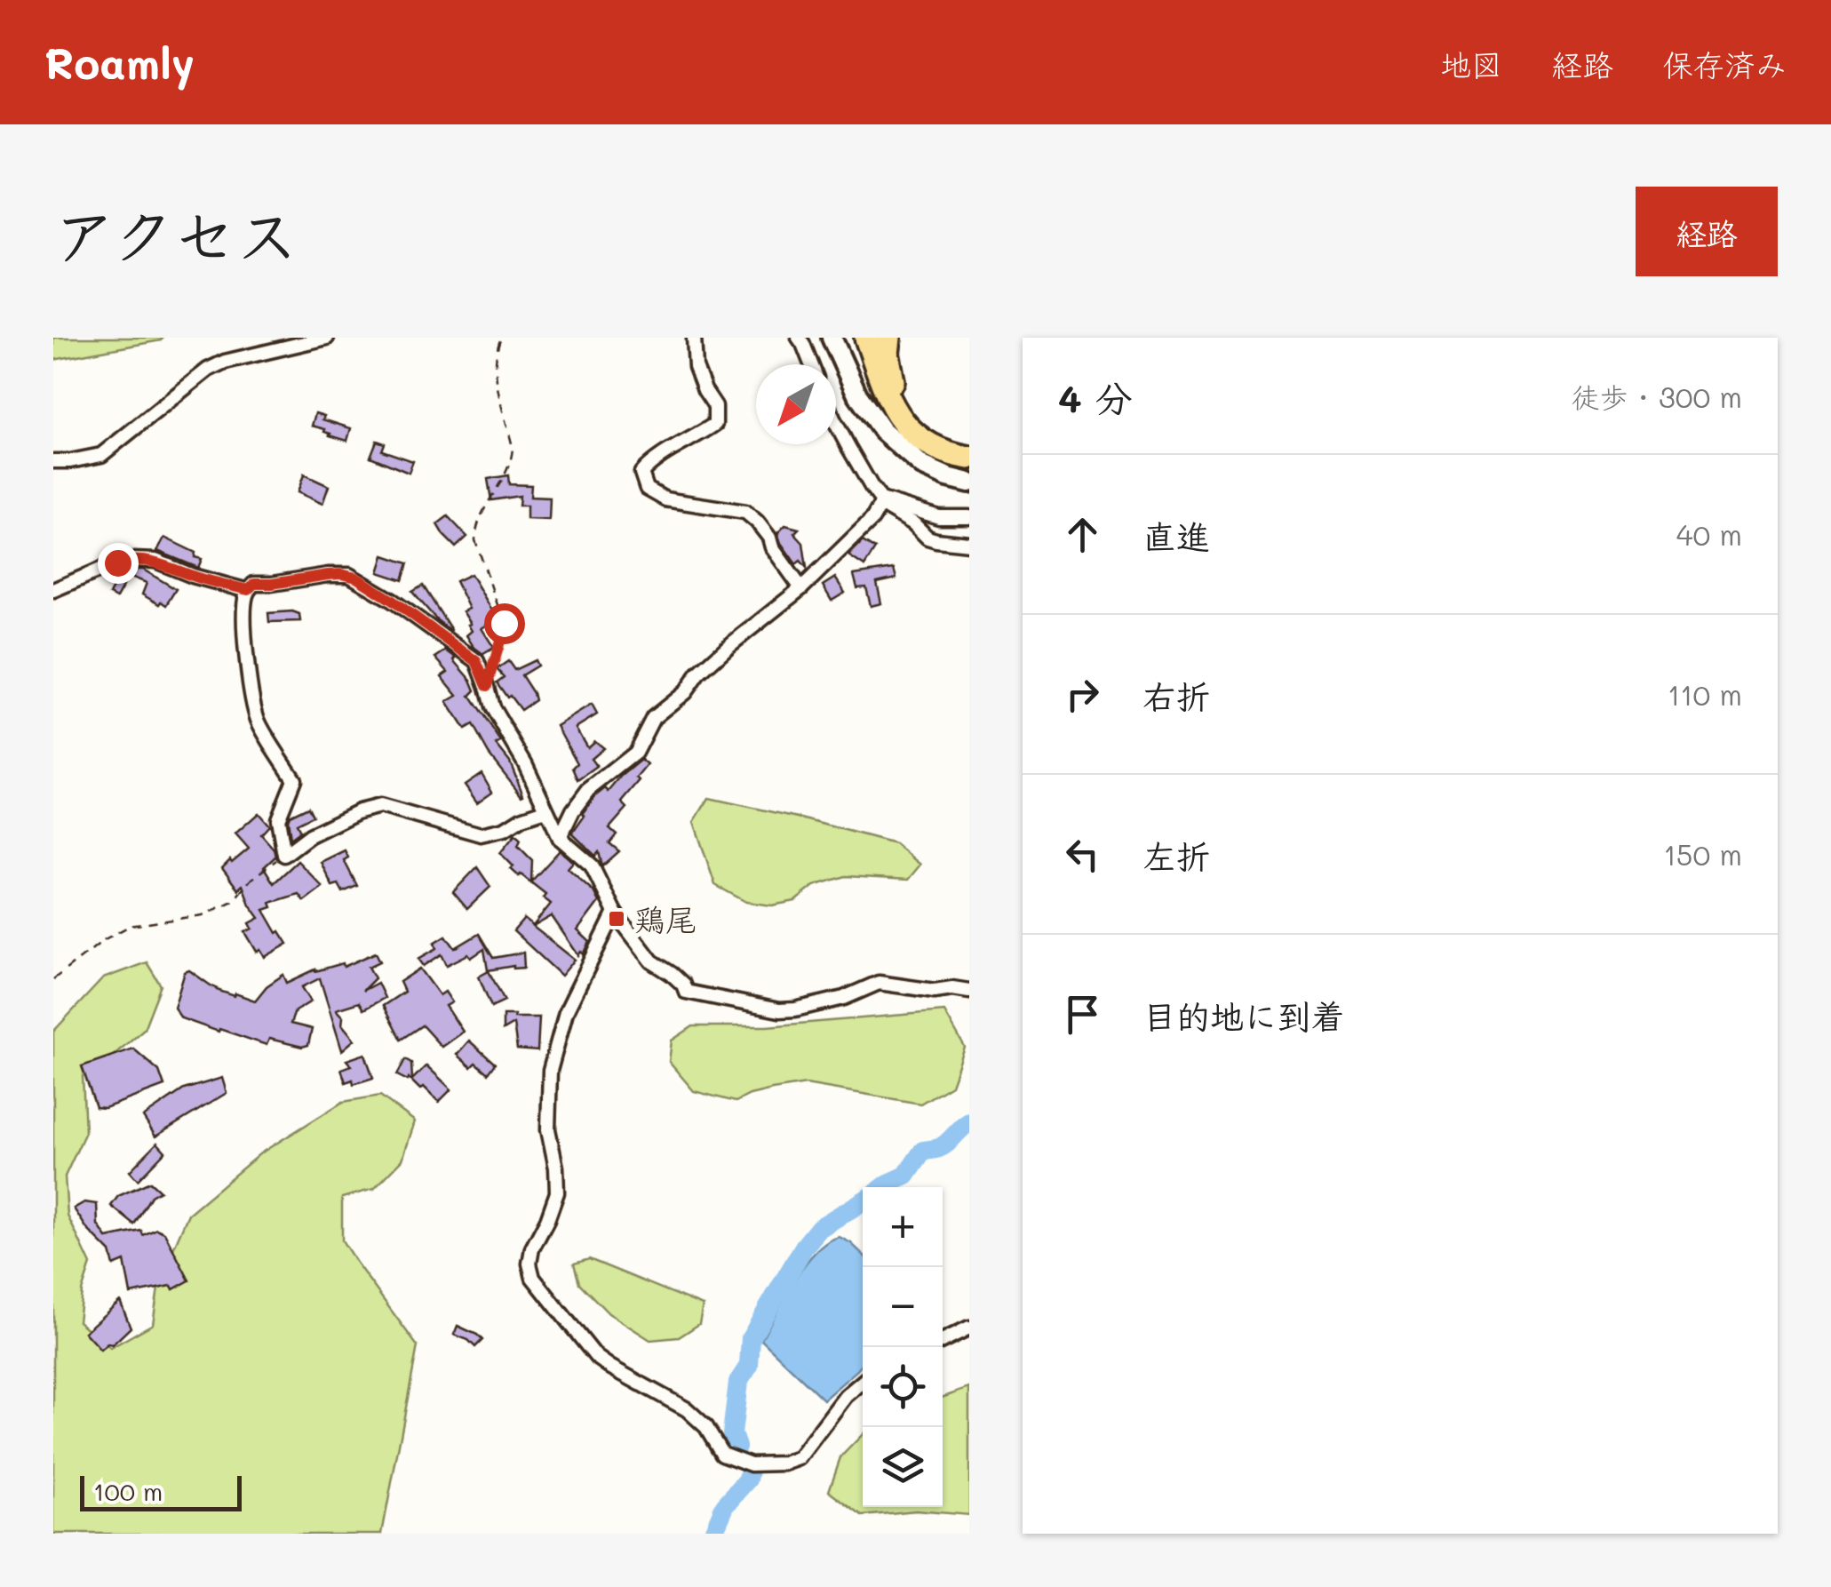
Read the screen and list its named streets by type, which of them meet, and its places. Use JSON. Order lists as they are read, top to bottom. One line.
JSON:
{"places":{"transit":["鶏尾"]},"scale_bar":"100 m","north":"bottom left","page":{"header":"Roamly","nav":["地図","経路","保存済み"],"title":"アクセス","buttons":"経路","heading":["4 分","徒歩 · 300 m"],"list":[["直進","40 m"],["右折","110 m"],["左折","150 m"],"目的地に到着"],"map_buttons":["+","−"],"scale":"100 m"}}
